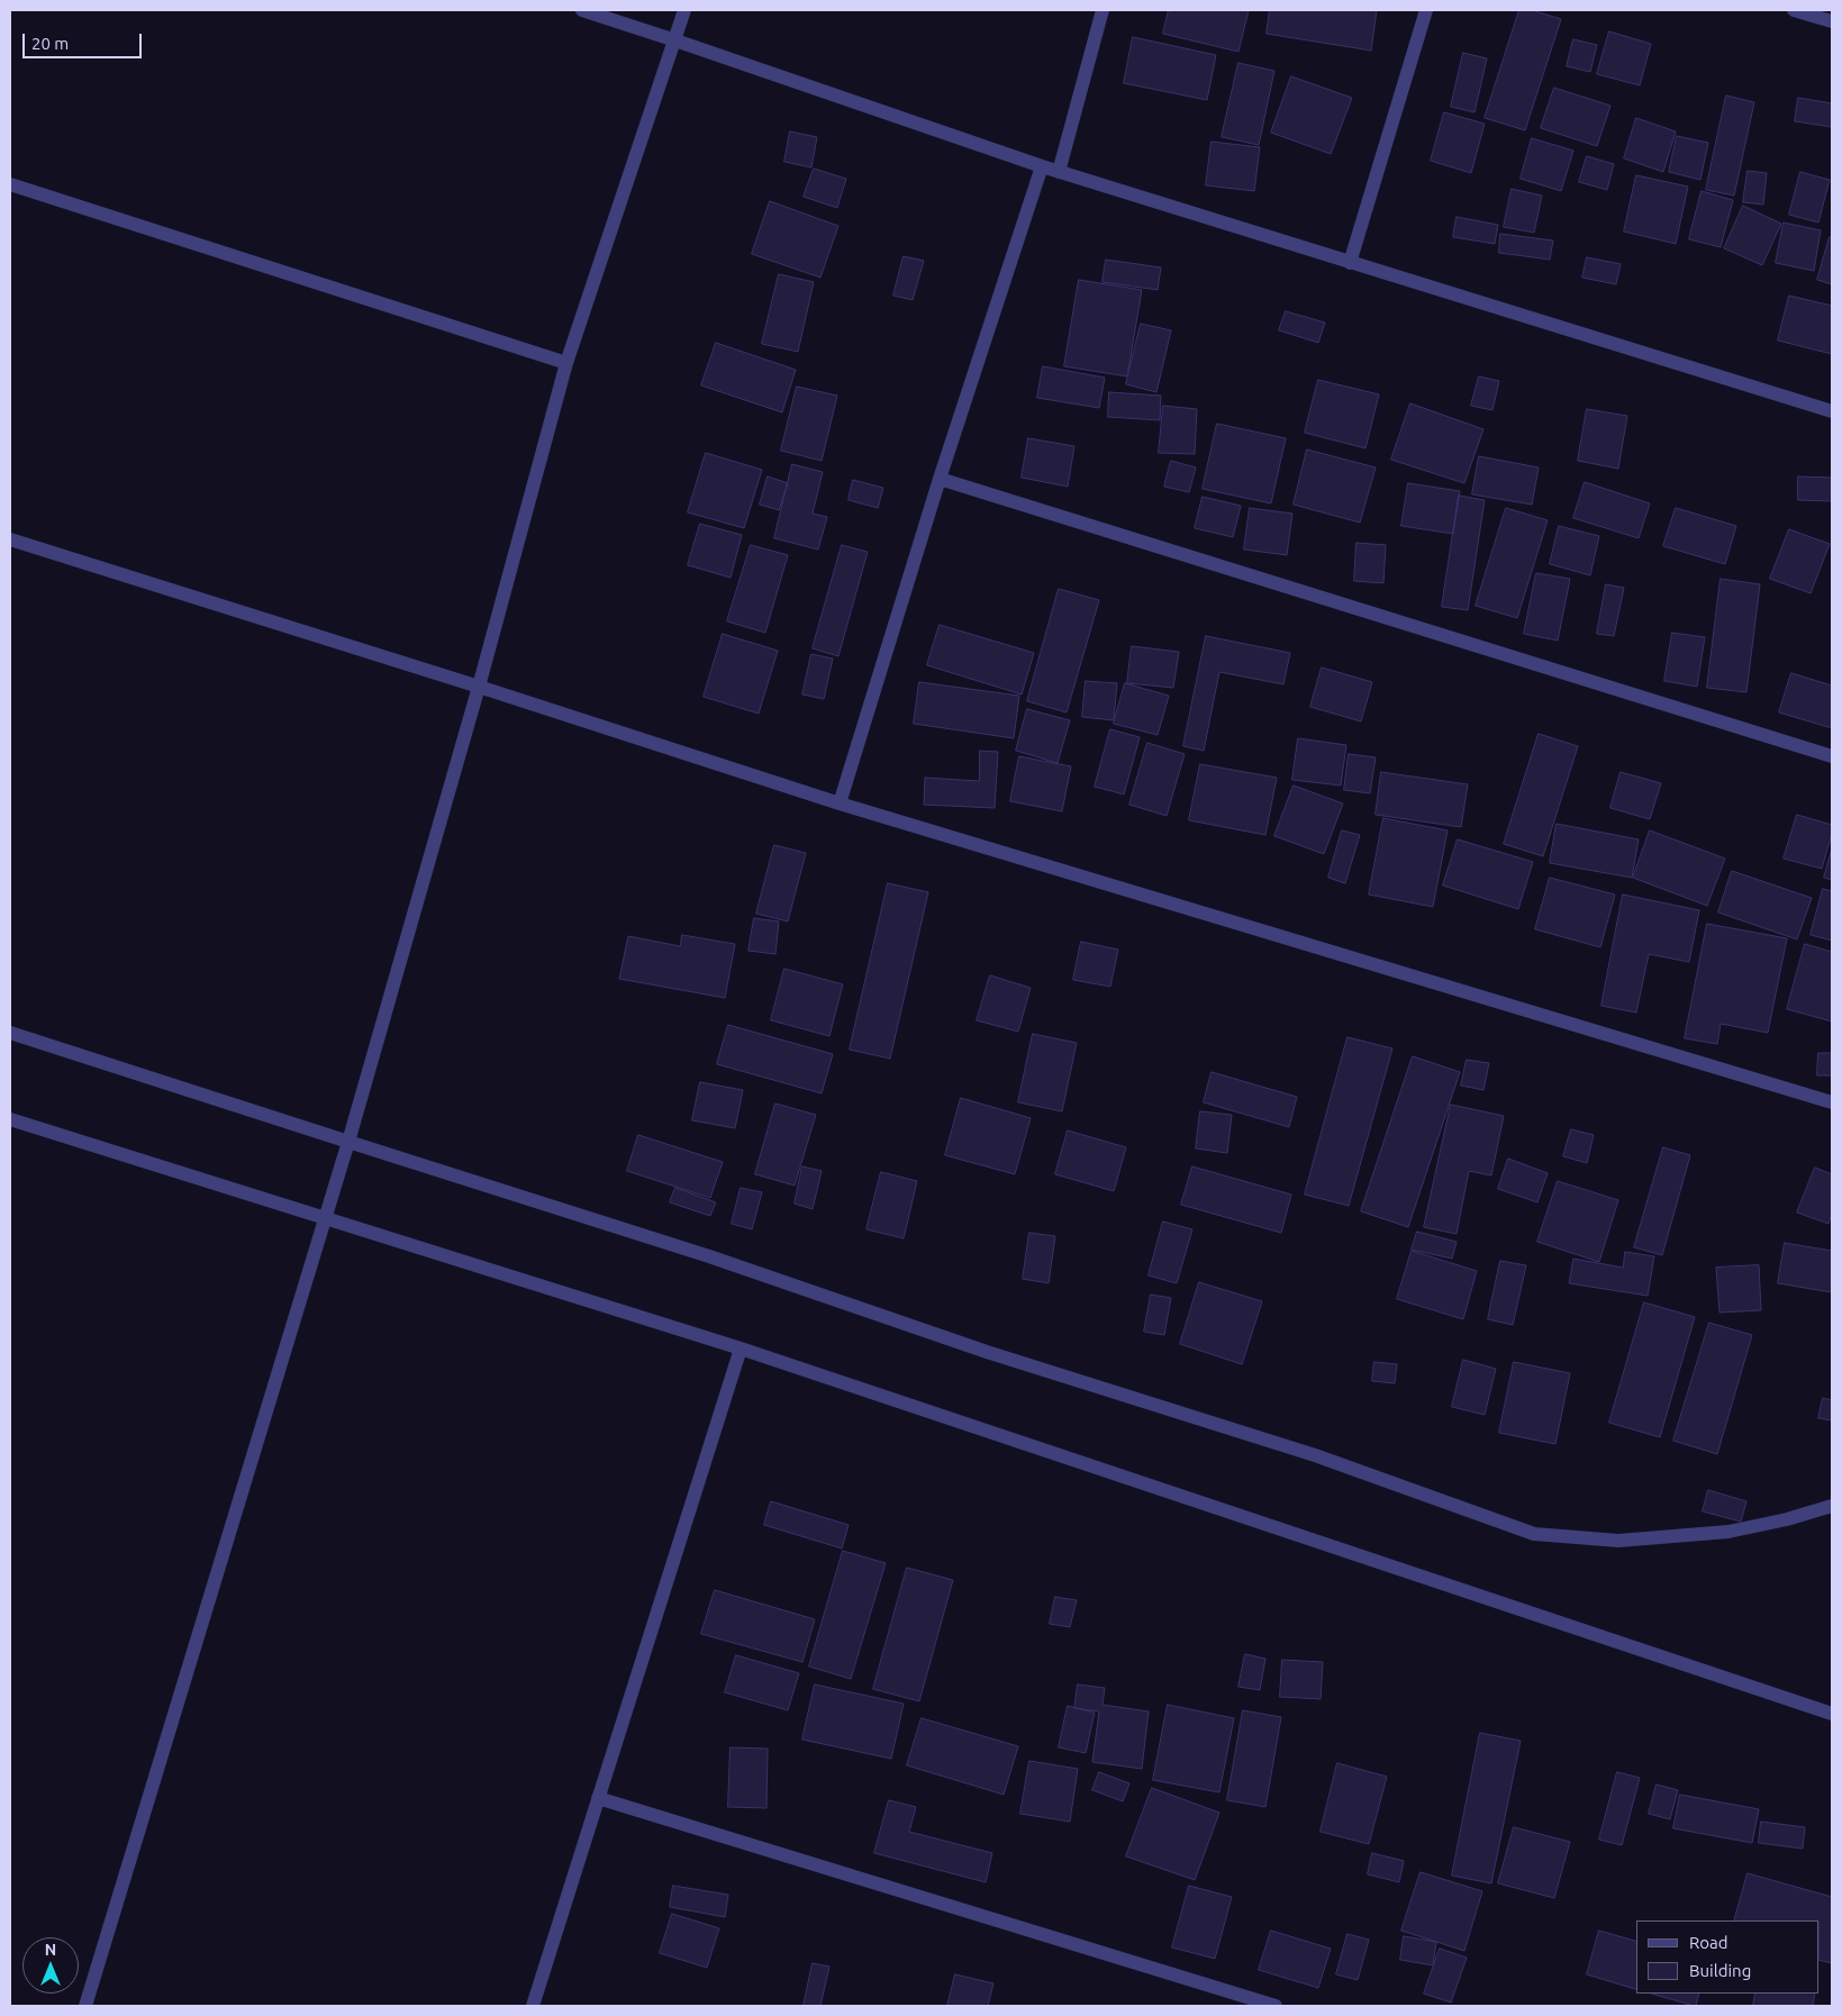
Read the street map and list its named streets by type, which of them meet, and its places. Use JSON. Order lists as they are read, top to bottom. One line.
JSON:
{"legend":["Road","Building"],"scale_bar":"20 m","north":"top"}
